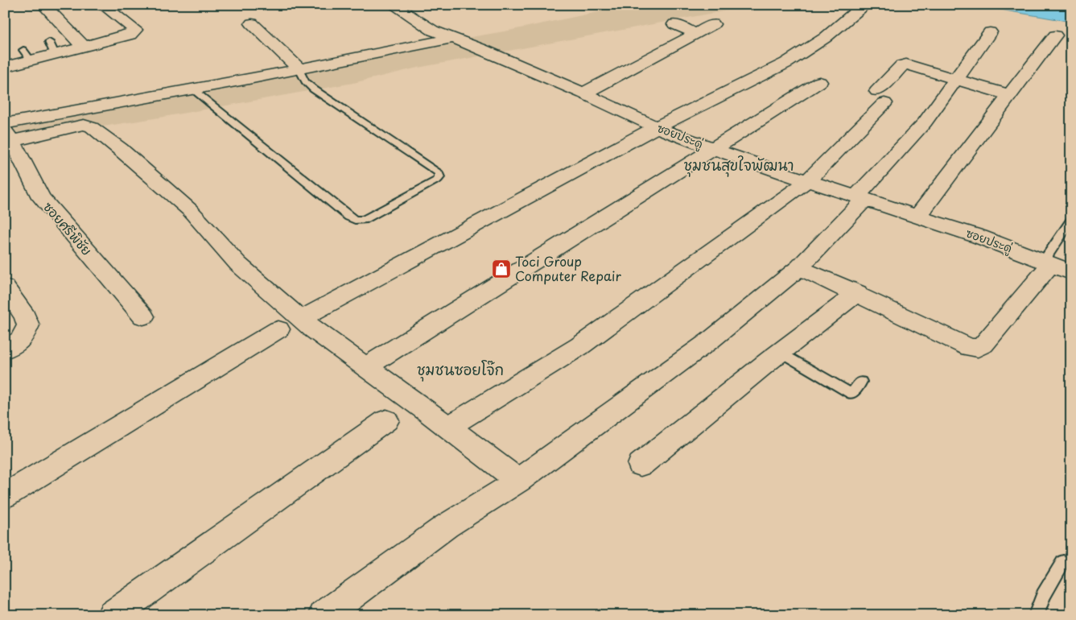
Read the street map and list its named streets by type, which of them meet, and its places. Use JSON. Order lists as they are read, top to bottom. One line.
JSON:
{"streets":{"street":["ซอยประดู่","ซอยศรีพิชัย"]},"districts":["ชุมชนสุขใจพัฒนา","ชุมชนซอยโจ๊ก"],"places":{"shop":["Toci Group Computer Repair"]}}
